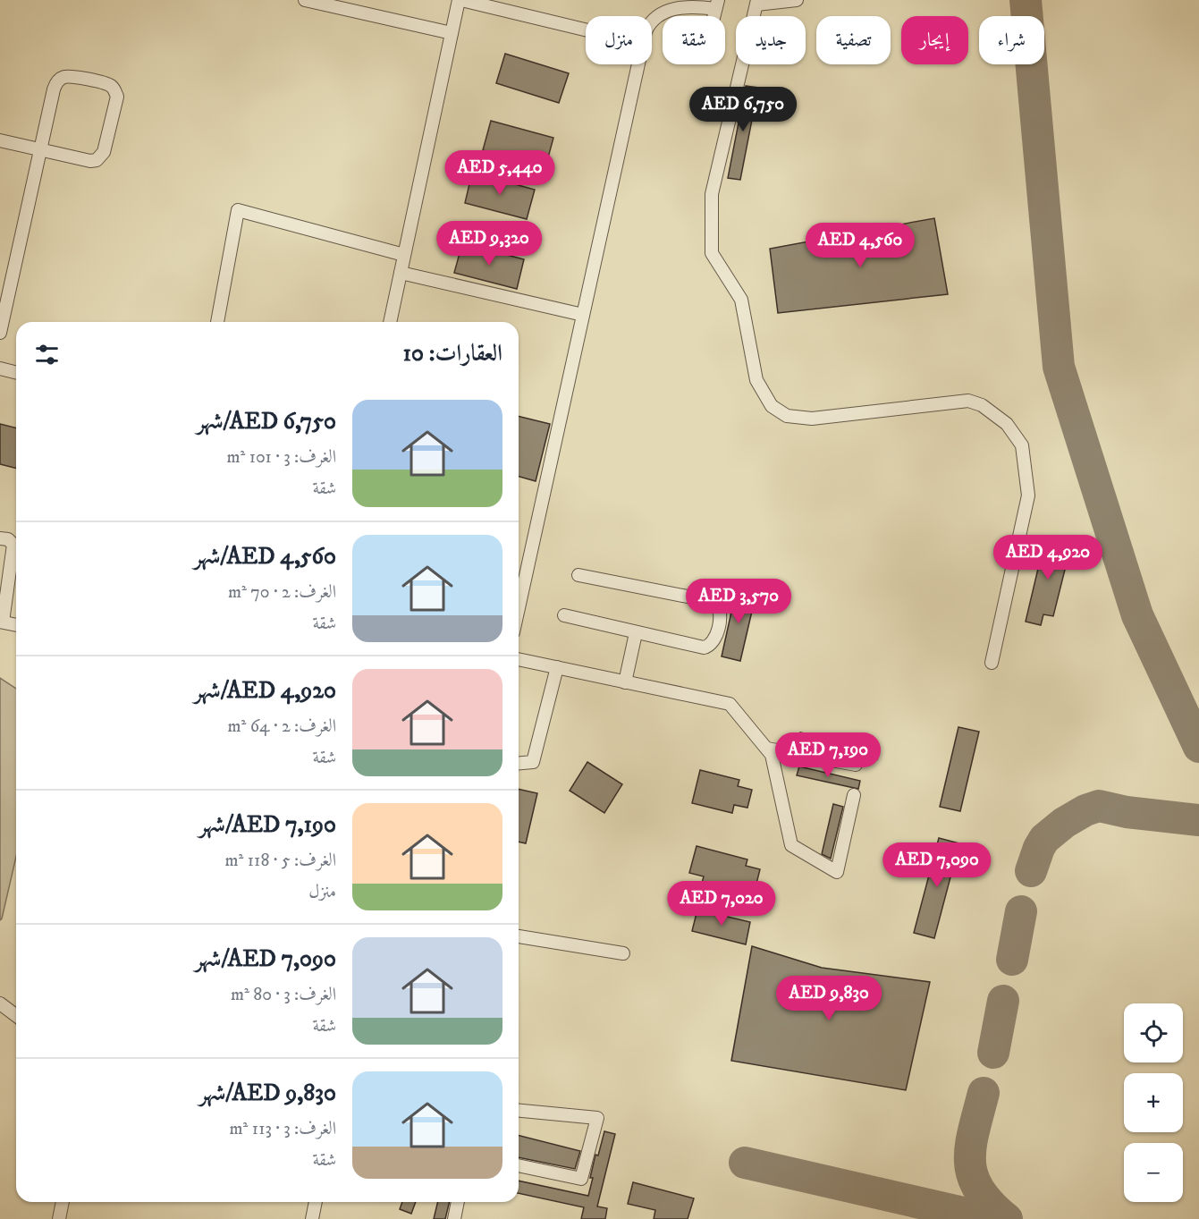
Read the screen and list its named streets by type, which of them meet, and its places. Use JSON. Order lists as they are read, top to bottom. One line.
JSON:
{"page":{"chip":["شراء","إيجار","تصفية","جديد","شقة","منزل"],"price":["AED 6,750","AED 5,440","AED 9,320","AED 4,560","AED 4,920","AED 3,570","AED 7,190","AED 7,090","AED 7,020","AED 9,830"],"heading":"العقارات: 10","list":[{"name":"AED 6,750/شهر","note":"الغرف: 3 · 101 m² · شقة"},{"name":"AED 4,560/شهر","note":"الغرف: 2 · 70 m² · شقة"},{"name":"AED 4,920/شهر","note":"الغرف: 2 · 64 m² · شقة"},{"name":"AED 7,190/شهر","note":"الغرف: 5 · 118 m² · منزل"},{"name":"AED 7,090/شهر","note":"الغرف: 3 · 80 m² · شقة"},{"name":"AED 9,830/شهر","note":"الغرف: 3 · 113 m² · شقة"}],"map_buttons":["+","−"]}}
